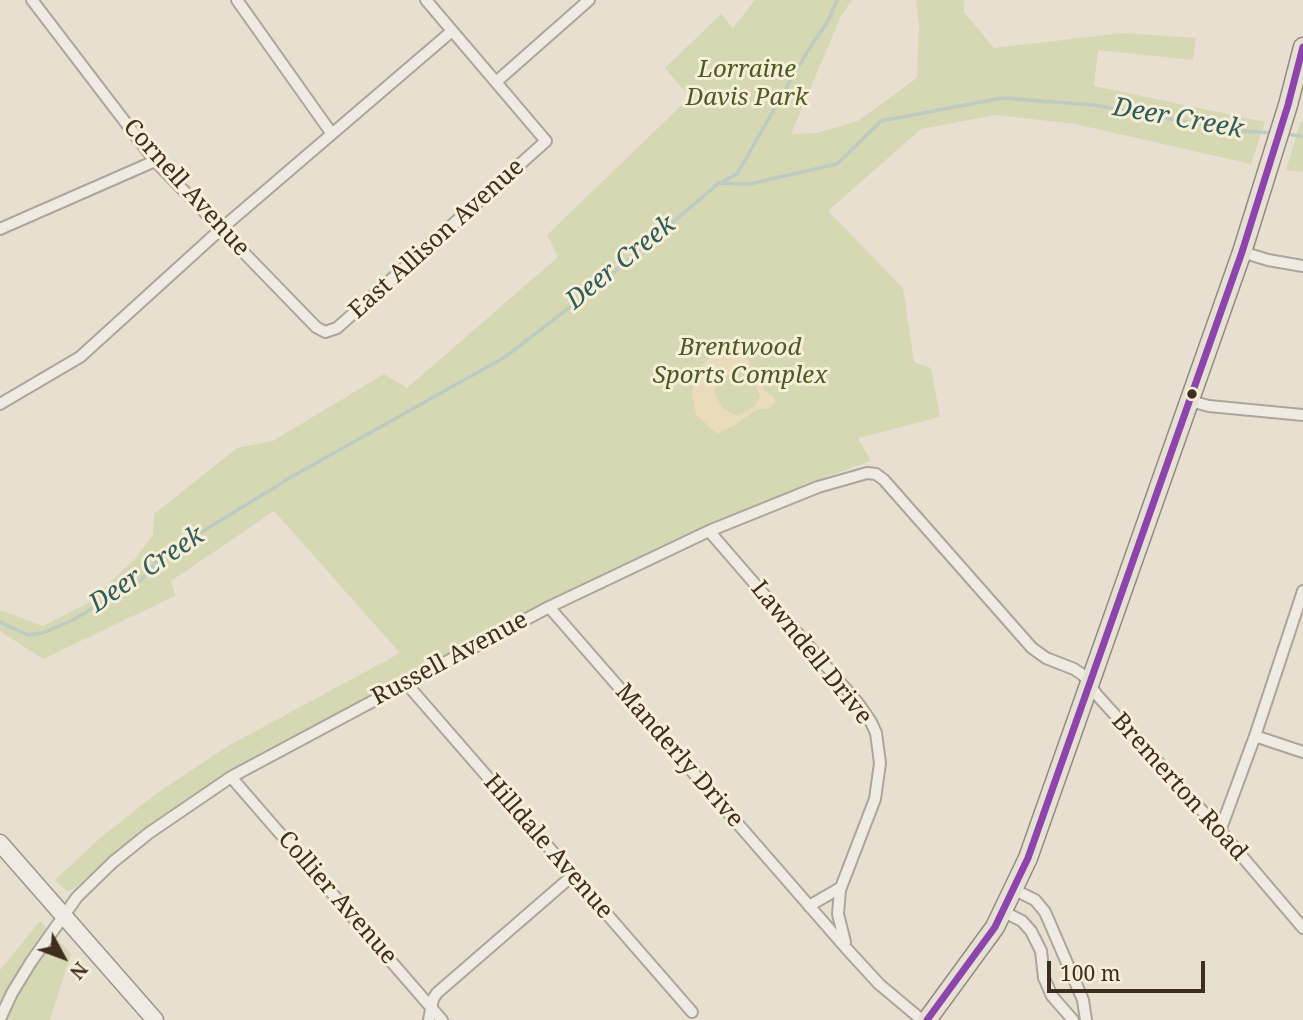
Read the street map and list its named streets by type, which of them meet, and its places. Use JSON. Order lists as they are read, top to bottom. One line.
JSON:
{"streets":{"street":["Cornell Avenue","East Allison Avenue","Lawndell Drive","Russell Avenue","Manderly Drive","Bremerton Road","Hilldale Avenue","Collier Avenue"]},"crossings":[["Cornell Avenue","East Allison Avenue"],["Lawndell Drive","Russell Avenue"],["Lawndell Drive","Manderly Drive"],["Russell Avenue","Manderly Drive"],["Russell Avenue","Bremerton Road"],["Russell Avenue","Hilldale Avenue"],["Russell Avenue","Collier Avenue"]],"water":["Deer Creek"],"parks":["Lorraine Davis Park","Brentwood Sports Complex"],"scale_bar":"100 m","north":"bottom right"}
